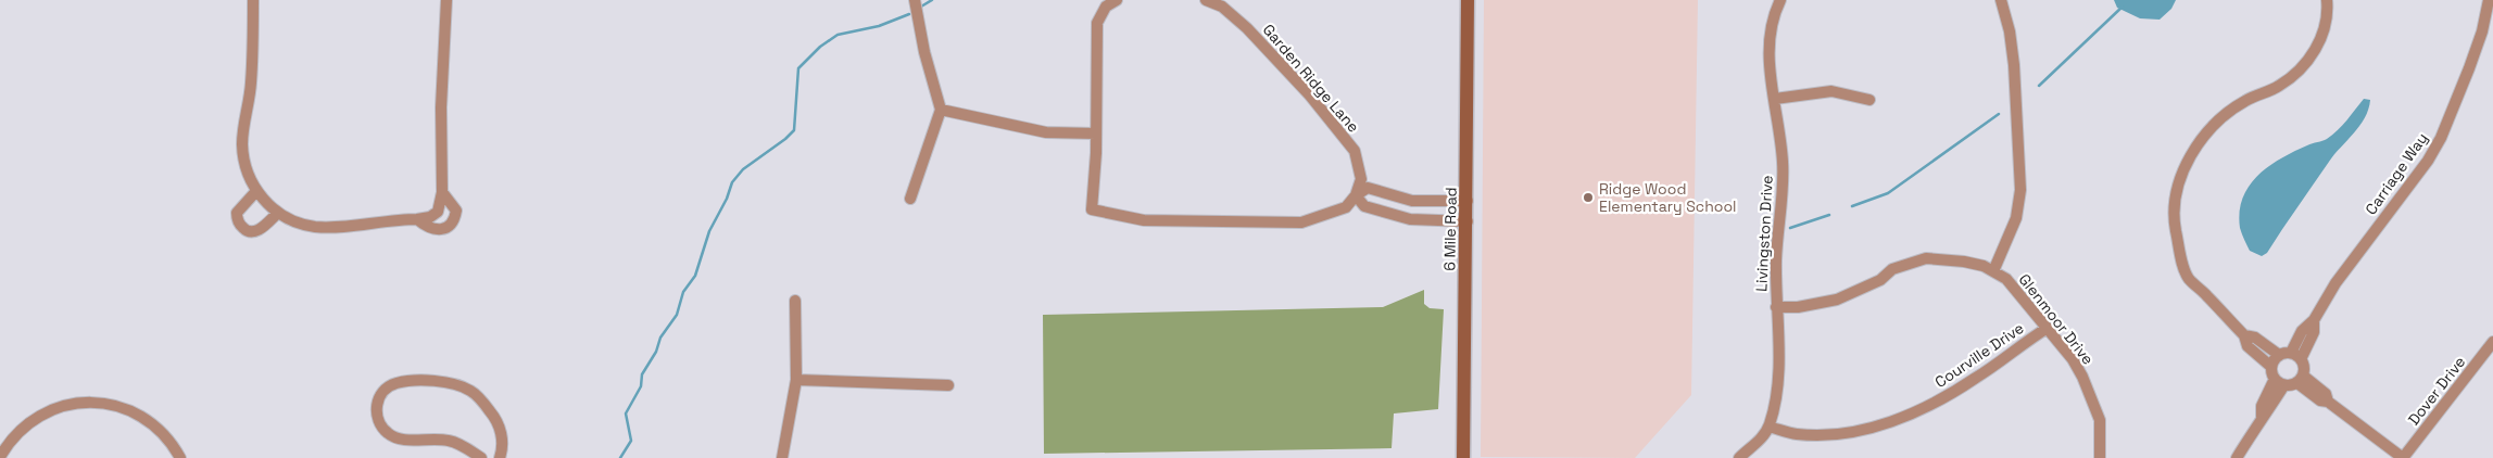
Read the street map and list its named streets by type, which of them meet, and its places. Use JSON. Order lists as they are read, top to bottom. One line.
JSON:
{"streets":{"street":["Garden Ridge Lane","Carriage Way","6 Mile Road","Livingston Drive","Glenmoor Drive","Courville Drive","Dover Drive"]},"crossings":[["Livingston Drive","Glenmoor Drive"],["Livingston Drive","Courville Drive"],["Glenmoor Drive","Courville Drive"]],"places":["Ridge Wood Elementary School"]}
